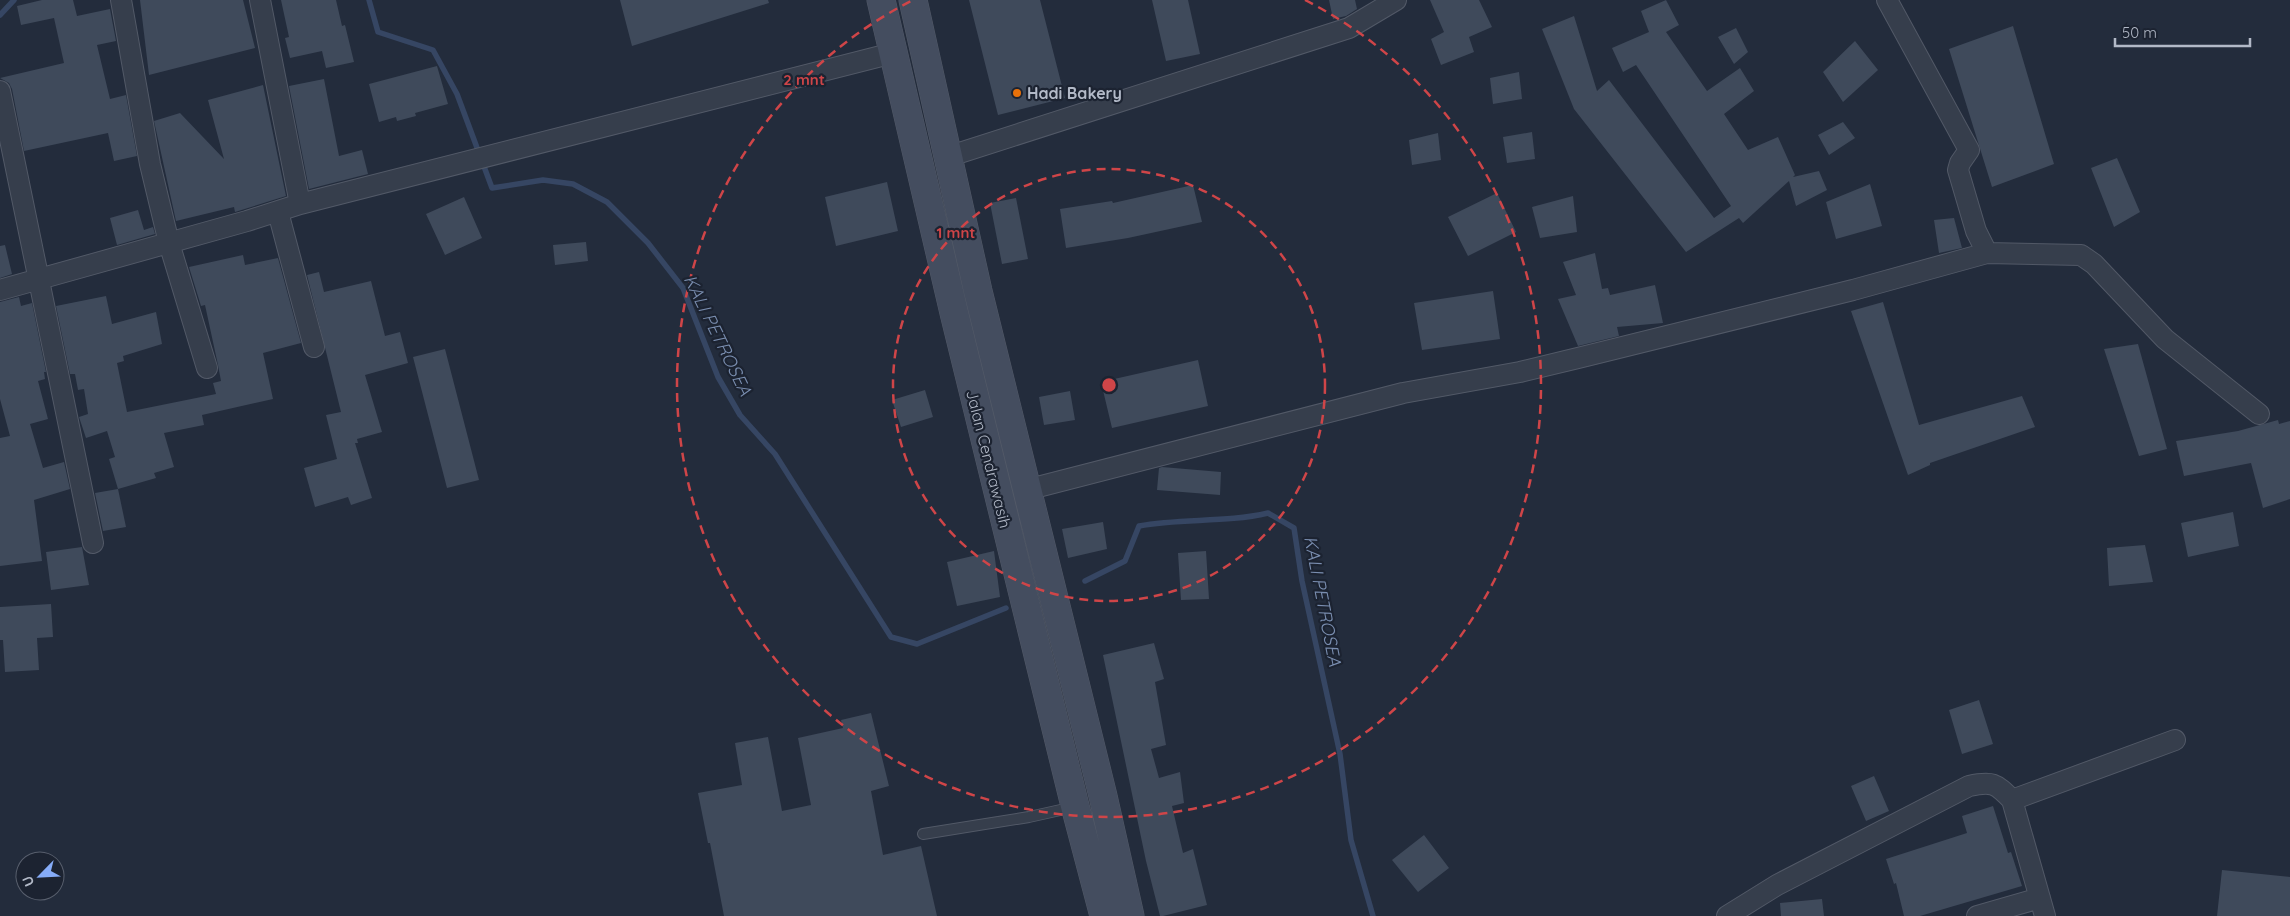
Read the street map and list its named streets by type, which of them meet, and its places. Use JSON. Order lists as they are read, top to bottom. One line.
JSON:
{"streets":{"main road":["Jalan Cendrawasih"]},"water":["KALI PETROSEA"],"places":["Hadi Bakery"],"scale_bar":"50 m","north":"bottom left","rings":["2 mnt","1 mnt"]}
